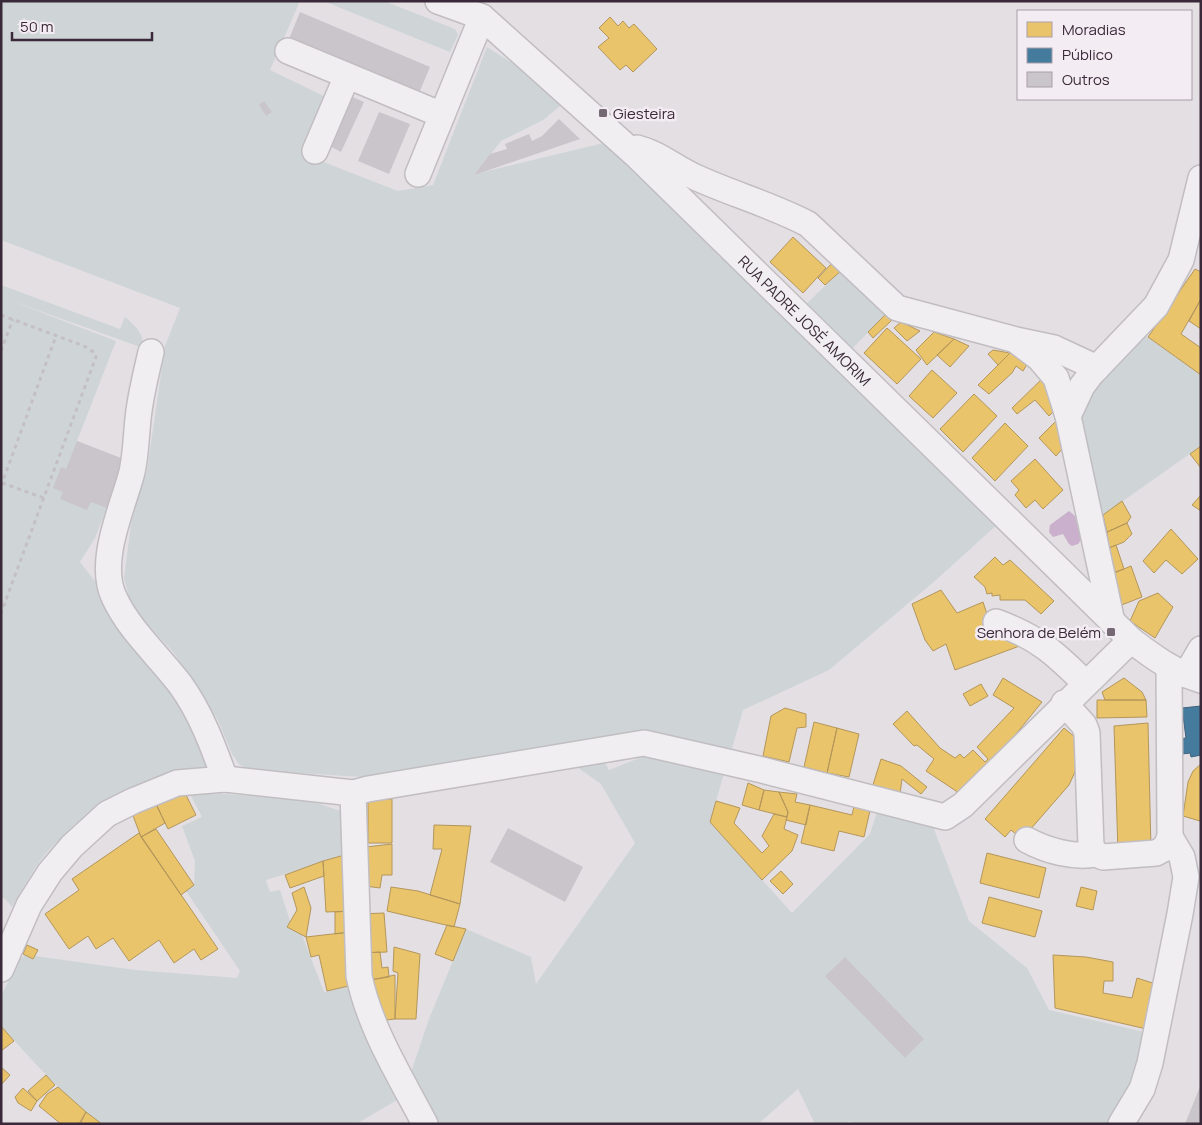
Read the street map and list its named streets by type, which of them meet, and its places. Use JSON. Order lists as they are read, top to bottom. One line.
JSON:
{"streets":{"street":["RUA PADRE JOSÉ AMORIM"]},"places":{"transit":["Giesteira","Senhora de Belém"]},"legend":["Moradias","Público","Outros"],"scale_bar":"50 m"}
